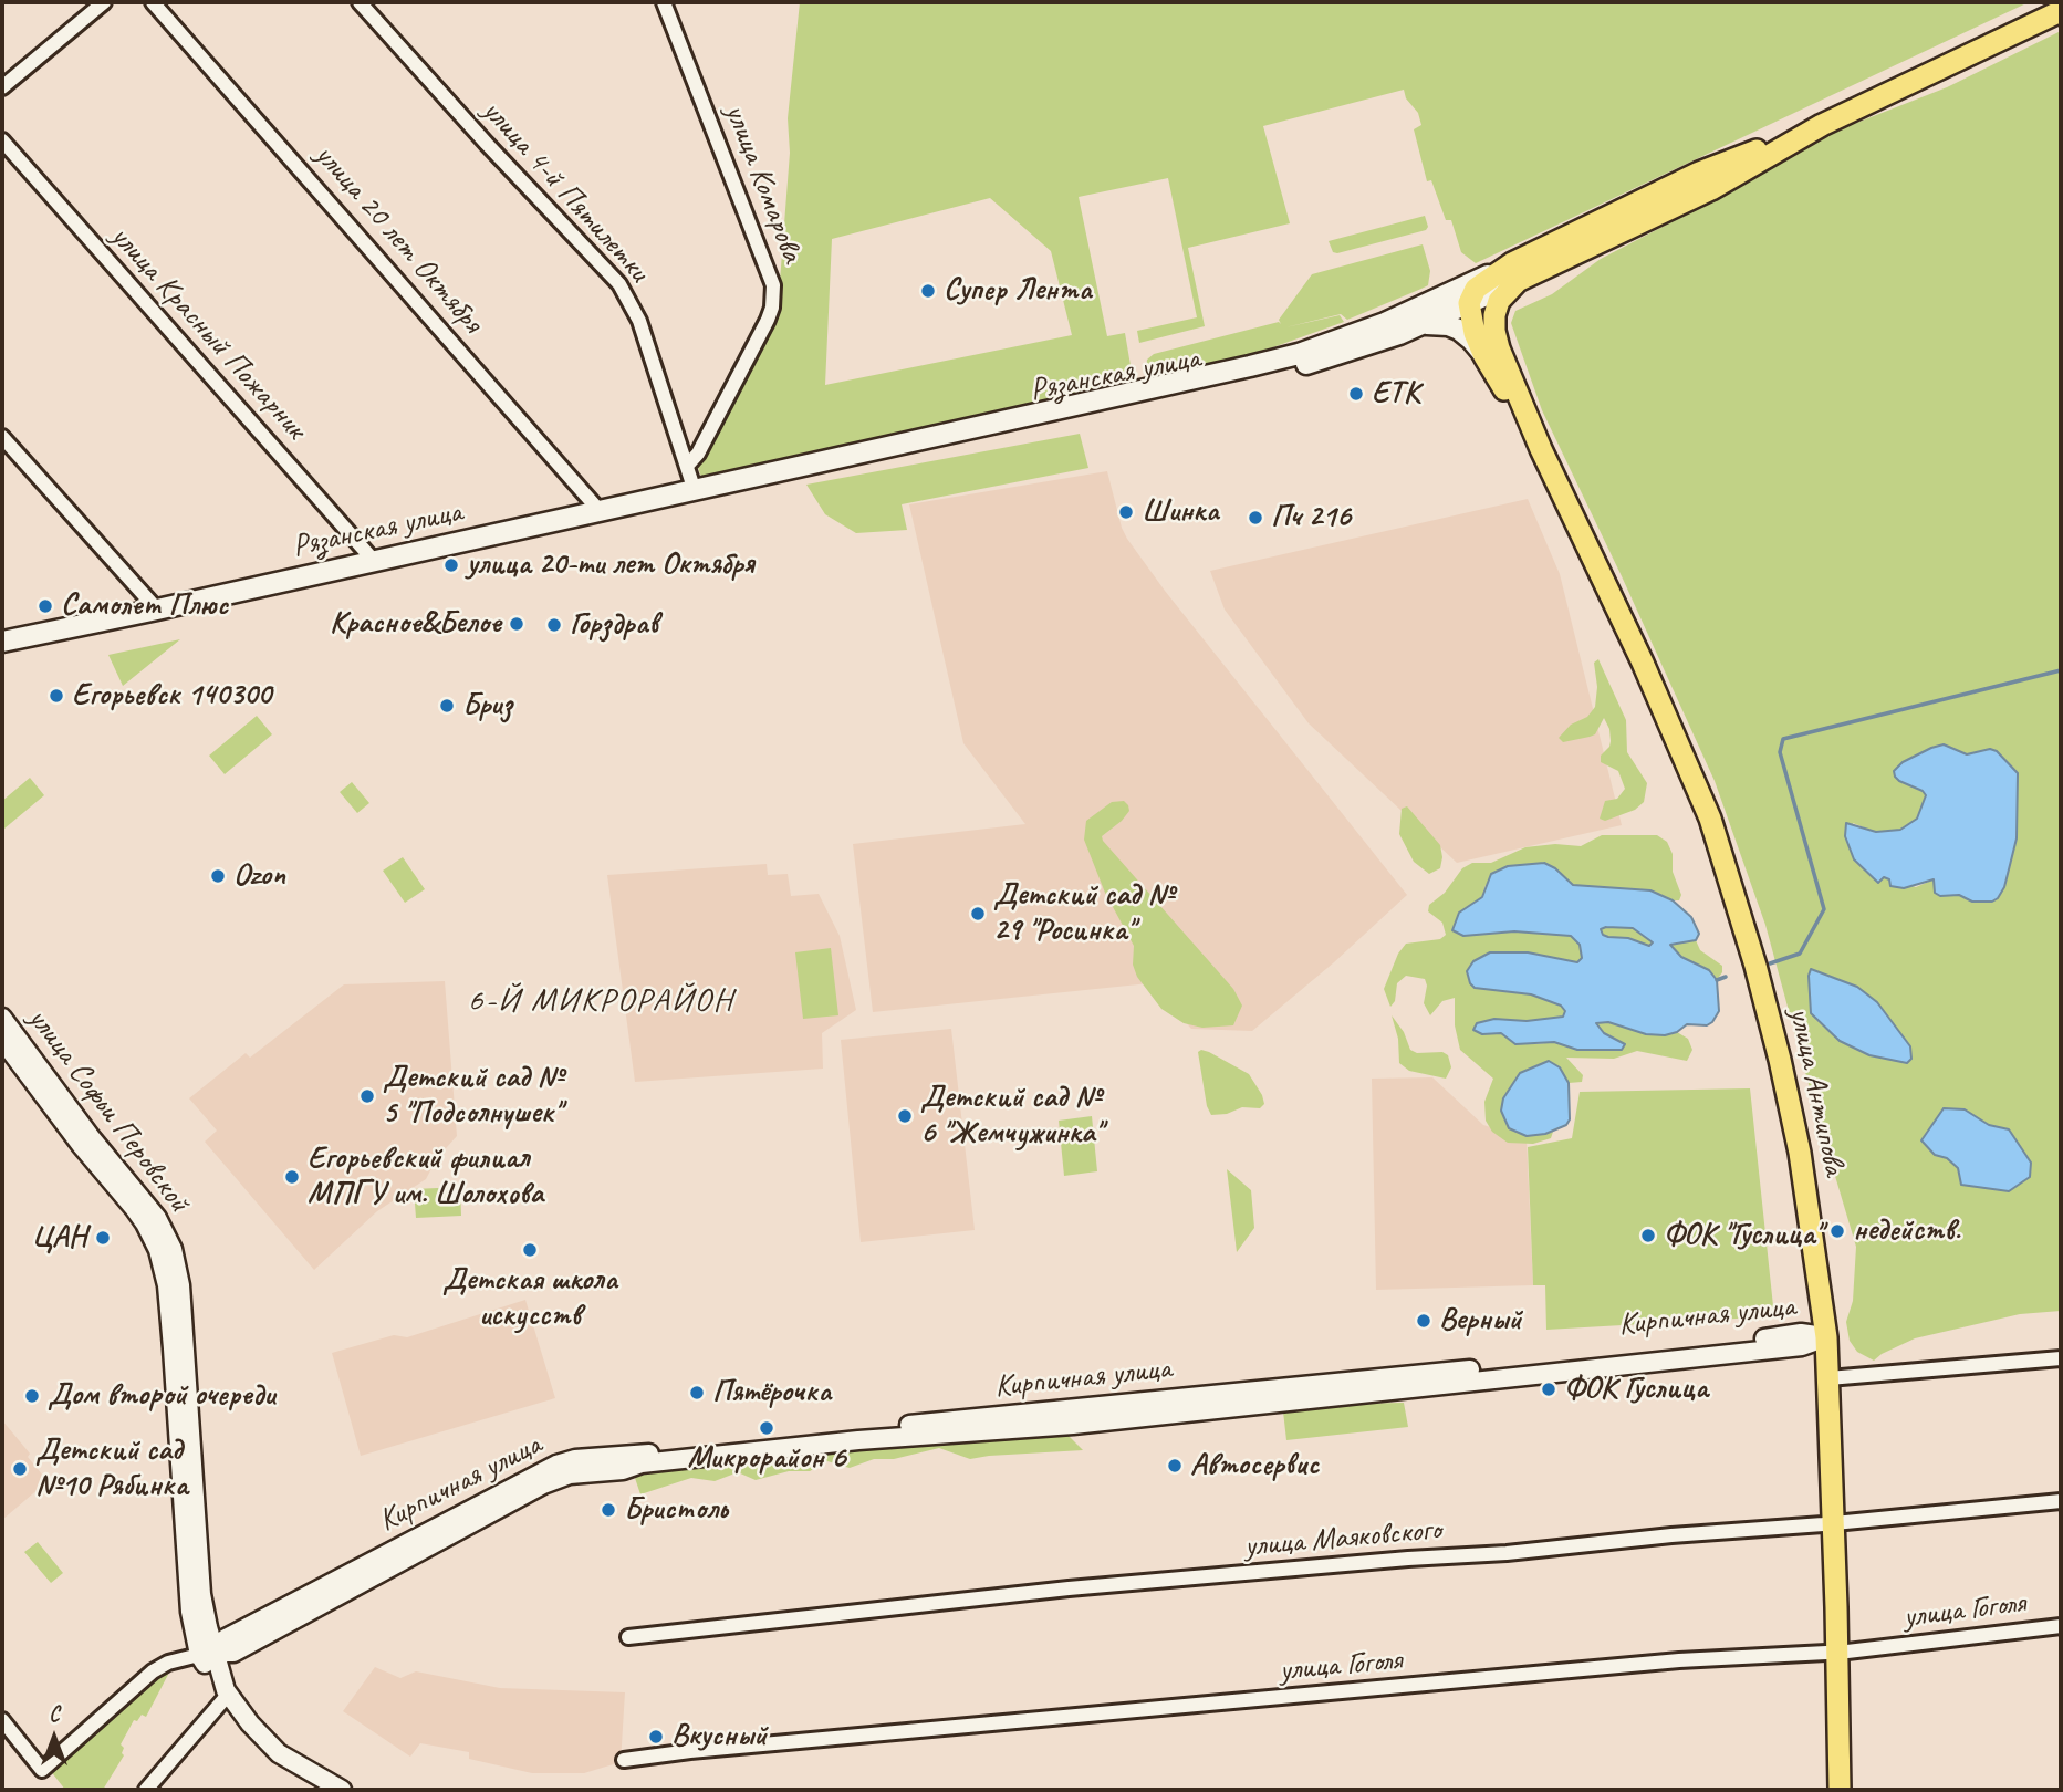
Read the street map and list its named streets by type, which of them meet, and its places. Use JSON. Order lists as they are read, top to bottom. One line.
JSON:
{"streets":{"main road":["Рязанская улица","улица Антипова"],"street":["улица Комарова","улица 4-й Пятилетки","улица 20 лет Октября","улица Красный Пожарник","улица Софьи Перовской","Кирпичная улица","улица Маяковского","улица Гоголя"]},"crossings":[["улица Комарова","улица 4-й Пятилетки"],["улица 4-й Пятилетки","Рязанская улица"],["улица 20 лет Октября","Рязанская улица"],["улица Красный Пожарник","Рязанская улица"],["Рязанская улица","улица Антипова"],["улица Антипова","Кирпичная улица"],["улица Антипова","улица Маяковского"],["улица Антипова","улица Гоголя"],["улица Софьи Перовской","Кирпичная улица"]],"districts":["6-Й МИКРОРАЙОН"],"places":["Супер Лента","ЕТК","Шинка","Пч 216","улица 20-ти лет Октября","Самолет Плюс","Красное&Белое","Горздрав","Егорьевск 140300","Бриз","Ozon","Детский сад № 29 \"Росинка\"","Детский сад № 5 \"Подсолнушек\"","Детский сад № 6 \"Жемчужинка\"","Егорьевский филиал МПГУ им. Шолохова","недейств.","ФОК \"Гуслица\"","ЦАН","Детская школа искусств","Верный","ФОК Гуслица","Пятёрочка","Дом второй очереди","Микрорайон 6","Автосервис","Детский сад №10 Рябинка","Бристоль","Вкусный"],"north":"top"}
